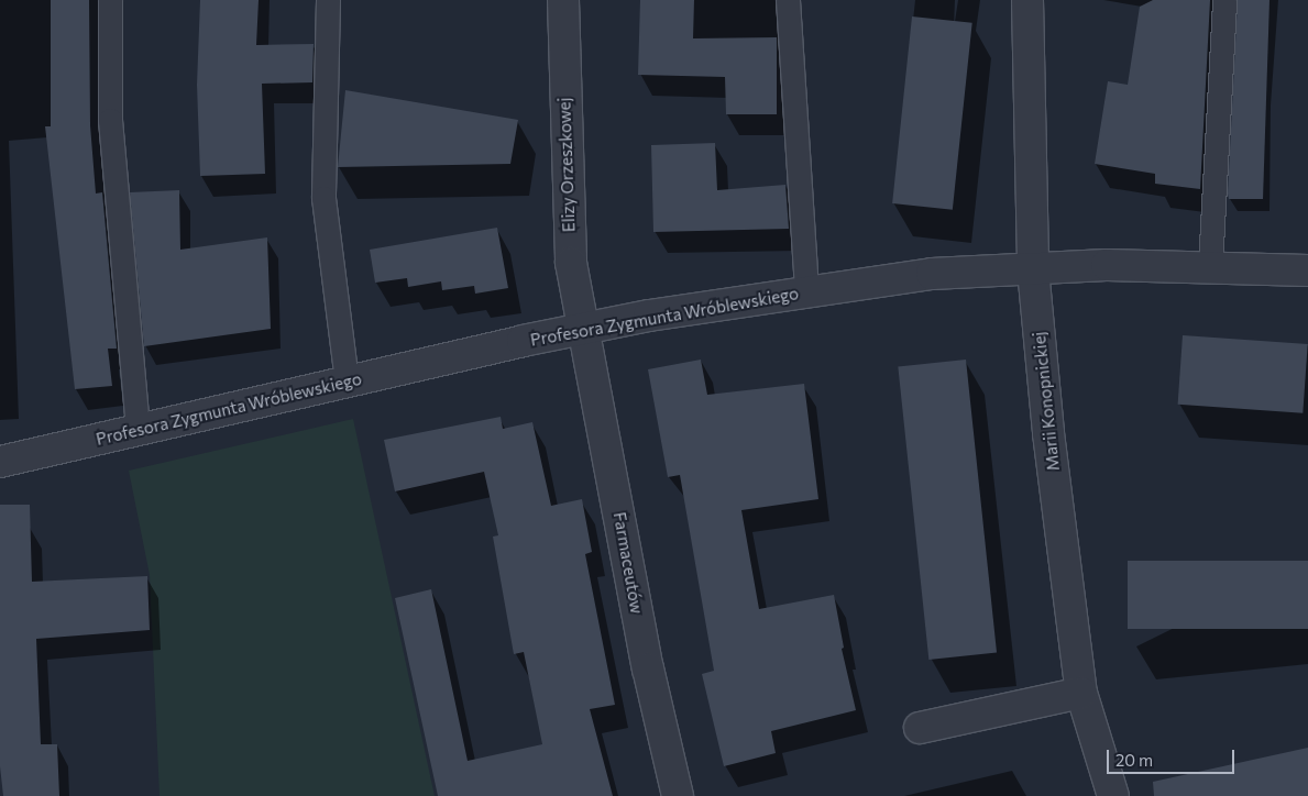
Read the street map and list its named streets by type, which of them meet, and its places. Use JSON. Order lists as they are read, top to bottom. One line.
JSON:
{"streets":{"street":["Elizy Orzeszkowej","Profesora Zygmunta Wróblewskiego","Marii Konopnickiej","Farmaceutów"]},"crossings":[["Elizy Orzeszkowej","Profesora Zygmunta Wróblewskiego"],["Elizy Orzeszkowej","Farmaceutów"],["Profesora Zygmunta Wróblewskiego","Marii Konopnickiej"],["Profesora Zygmunta Wróblewskiego","Farmaceutów"]],"scale_bar":"20 m"}
